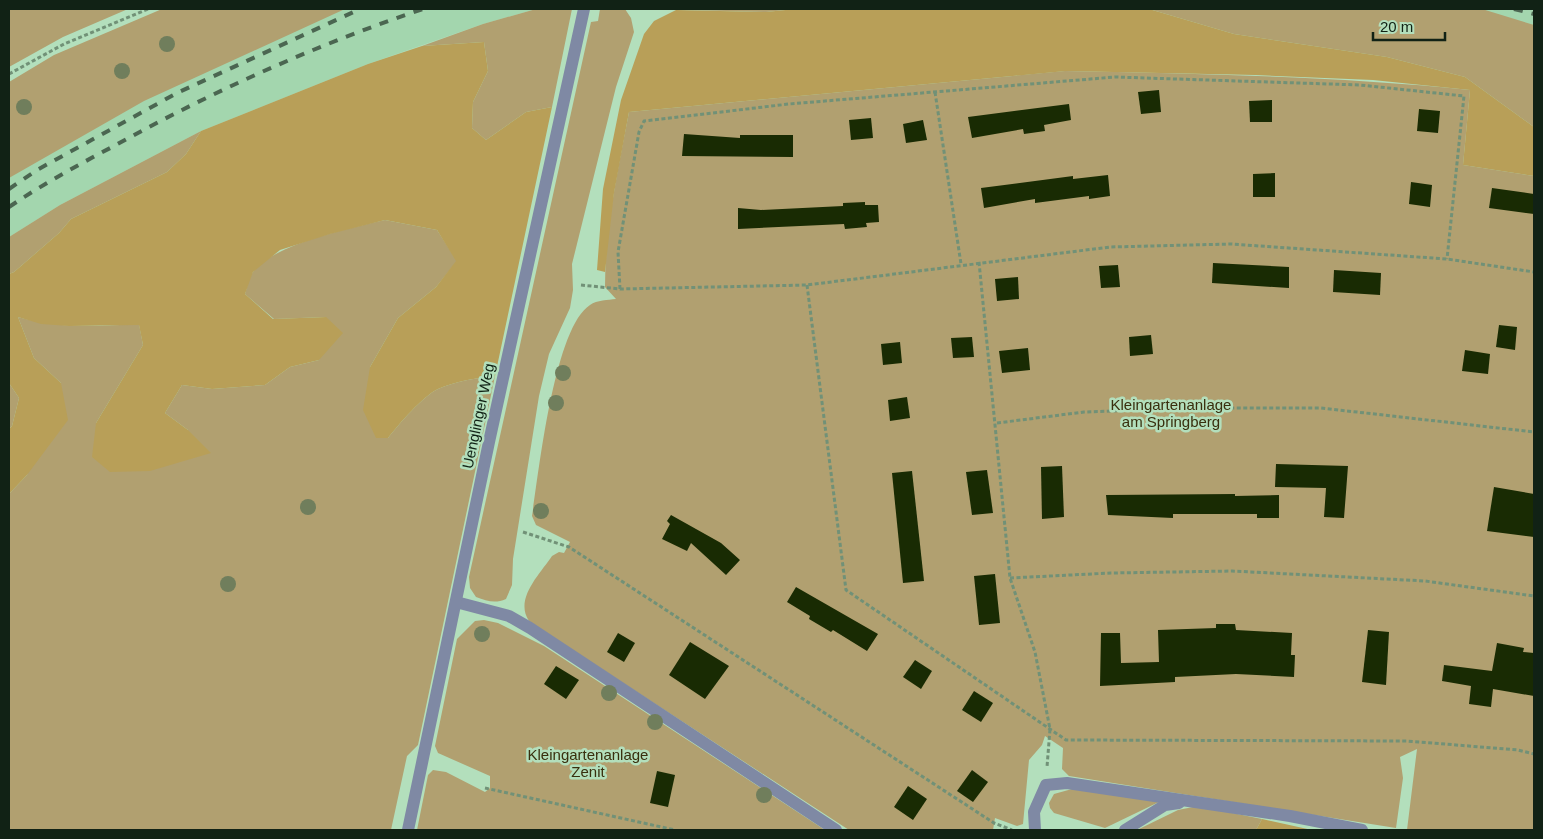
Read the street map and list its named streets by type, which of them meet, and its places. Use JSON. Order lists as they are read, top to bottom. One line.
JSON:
{"streets":{"lane":["Uenglinger Weg"]},"parks":["Kleingartenanlage am Springberg","Kleingartenanlage Zenit"],"scale_bar":"20 m"}
